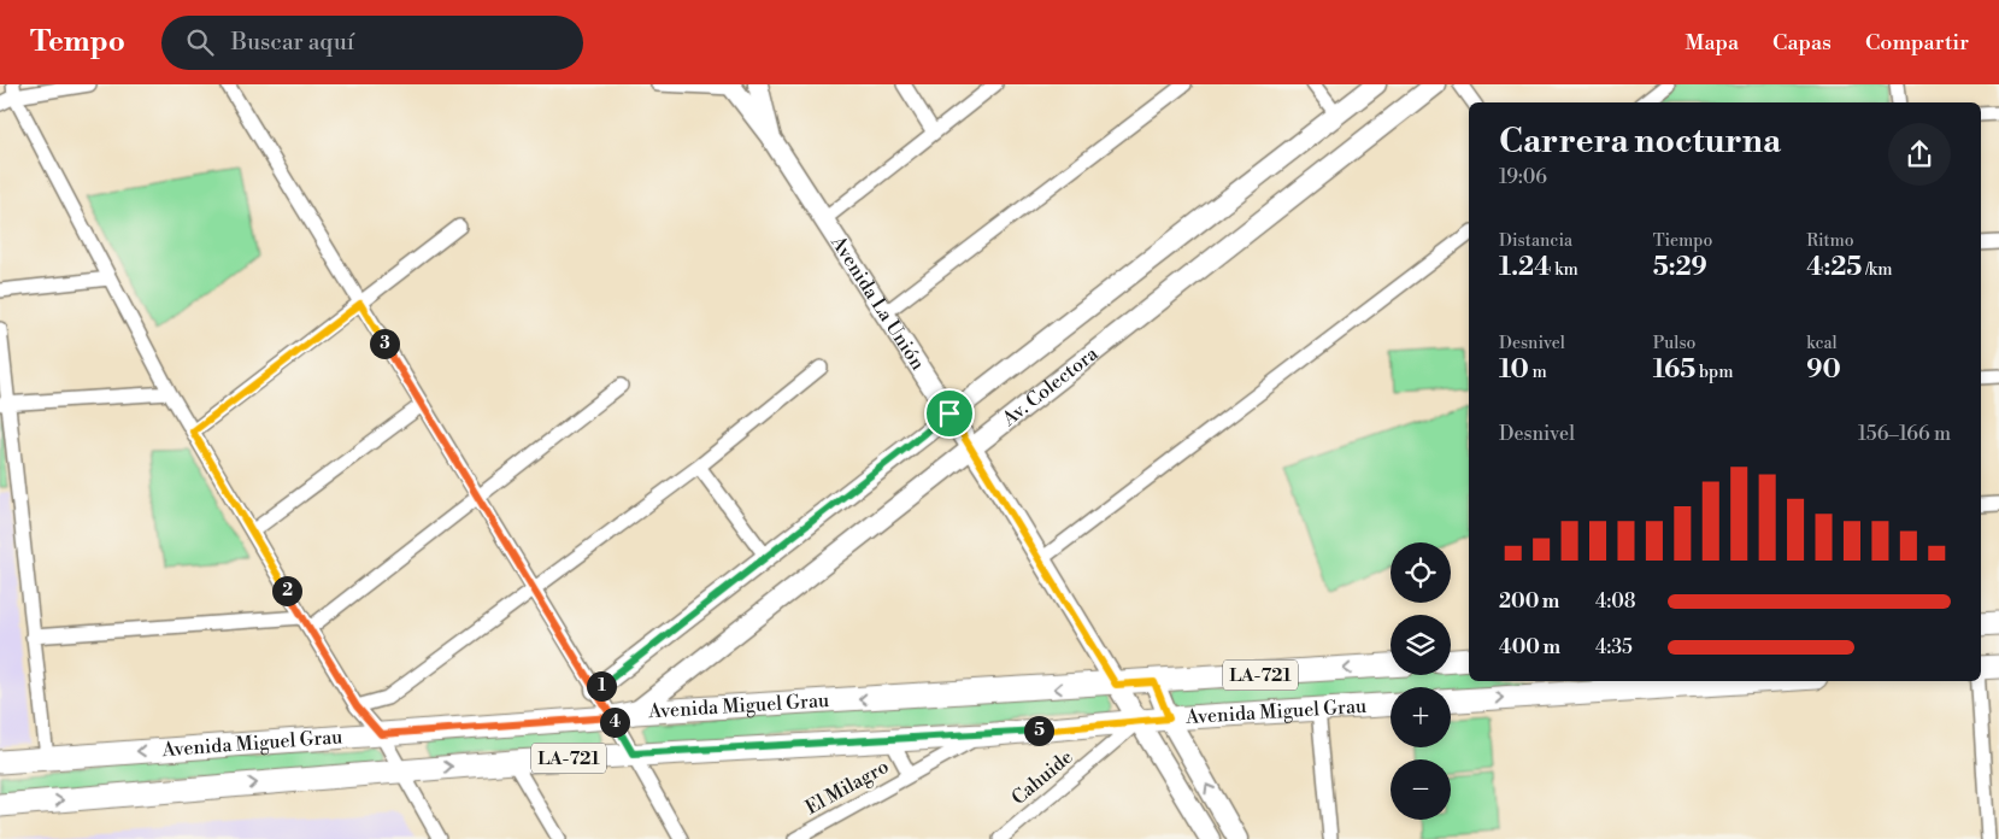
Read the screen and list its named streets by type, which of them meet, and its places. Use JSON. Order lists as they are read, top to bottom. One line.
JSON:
{"streets":{"main road":["LA-721","Avenida Miguel Grau"],"street":["Avenida La Unión","Av. Colectora","Cahuide","El Milagro"]},"crossings":[["Avenida La Unión","Av. Colectora"],["Avenida La Unión","Avenida Miguel Grau"],["Avenida La Unión","Cahuide"],["Av. Colectora","Avenida Miguel Grau"],["Avenida Miguel Grau","Cahuide"],["Avenida Miguel Grau","El Milagro"]],"page":{"header":"Tempo","search":"Buscar aquí","nav":["Mapa","Capas","Compartir"],"heading":["Carrera nocturna","19:06"],"stats":[["Distancia","1.24 km"],["Tiempo","5:29"],["Ritmo","4:25 /km"],["Desnivel","10 m"],["Pulso","165 bpm"],["kcal","90"]],"pins":["3","2","1","4","5"],"chart":["Desnivel","156–166 m"],"map_buttons":["+","−"],"list":[{"name":"200 m","note":"4:08"},{"name":"400 m","note":"4:35"}]}}
